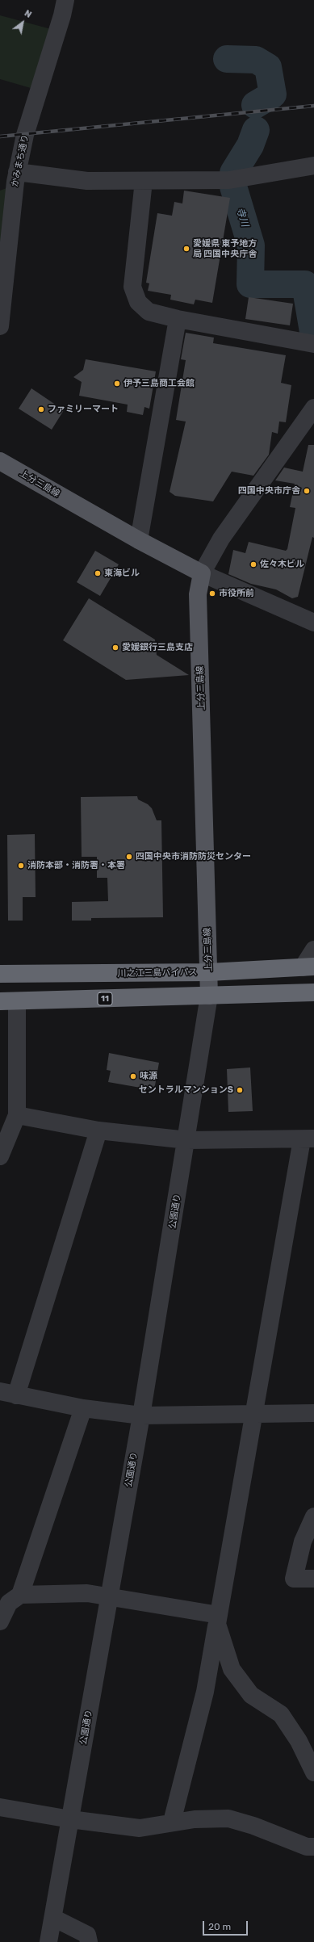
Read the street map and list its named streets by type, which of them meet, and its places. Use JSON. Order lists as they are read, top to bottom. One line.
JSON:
{"streets":{"highway":["川之江三島バイパス","11"],"main road":["上分三島線"],"street":["かみまち通り","公園通り"]},"crossings":[["上分三島線","川之江三島バイパス"],["上分三島線","11"],["上分三島線","公園通り"],["11","公園通り"]],"water":["寺川"],"places":["愛媛県 東予地方 局 四国中央庁舎","伊予三島商工会館","ファミリーマート","四国中央市庁舎","佐々木ビル","東海ビル","市役所前","愛媛銀行三島支店","四国中央市消防防災センター","消防本部・消防署・本署","味源","セントラルマンションS"],"scale_bar":"20 m","north":"top right"}
